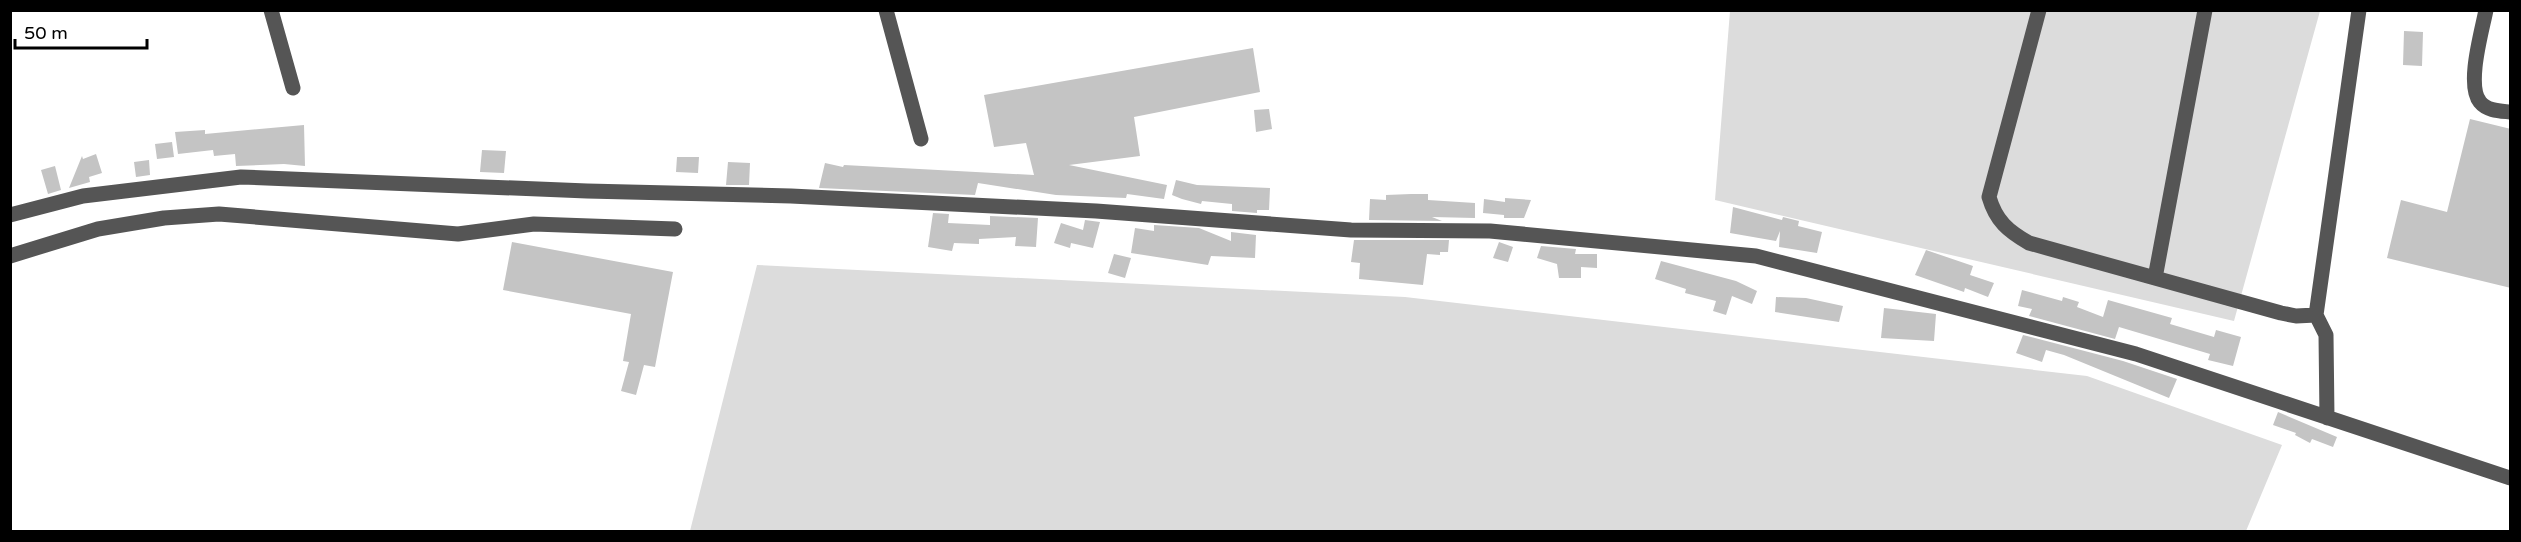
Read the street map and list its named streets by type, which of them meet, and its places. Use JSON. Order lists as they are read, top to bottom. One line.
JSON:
{"scale_bar":"50 m"}
